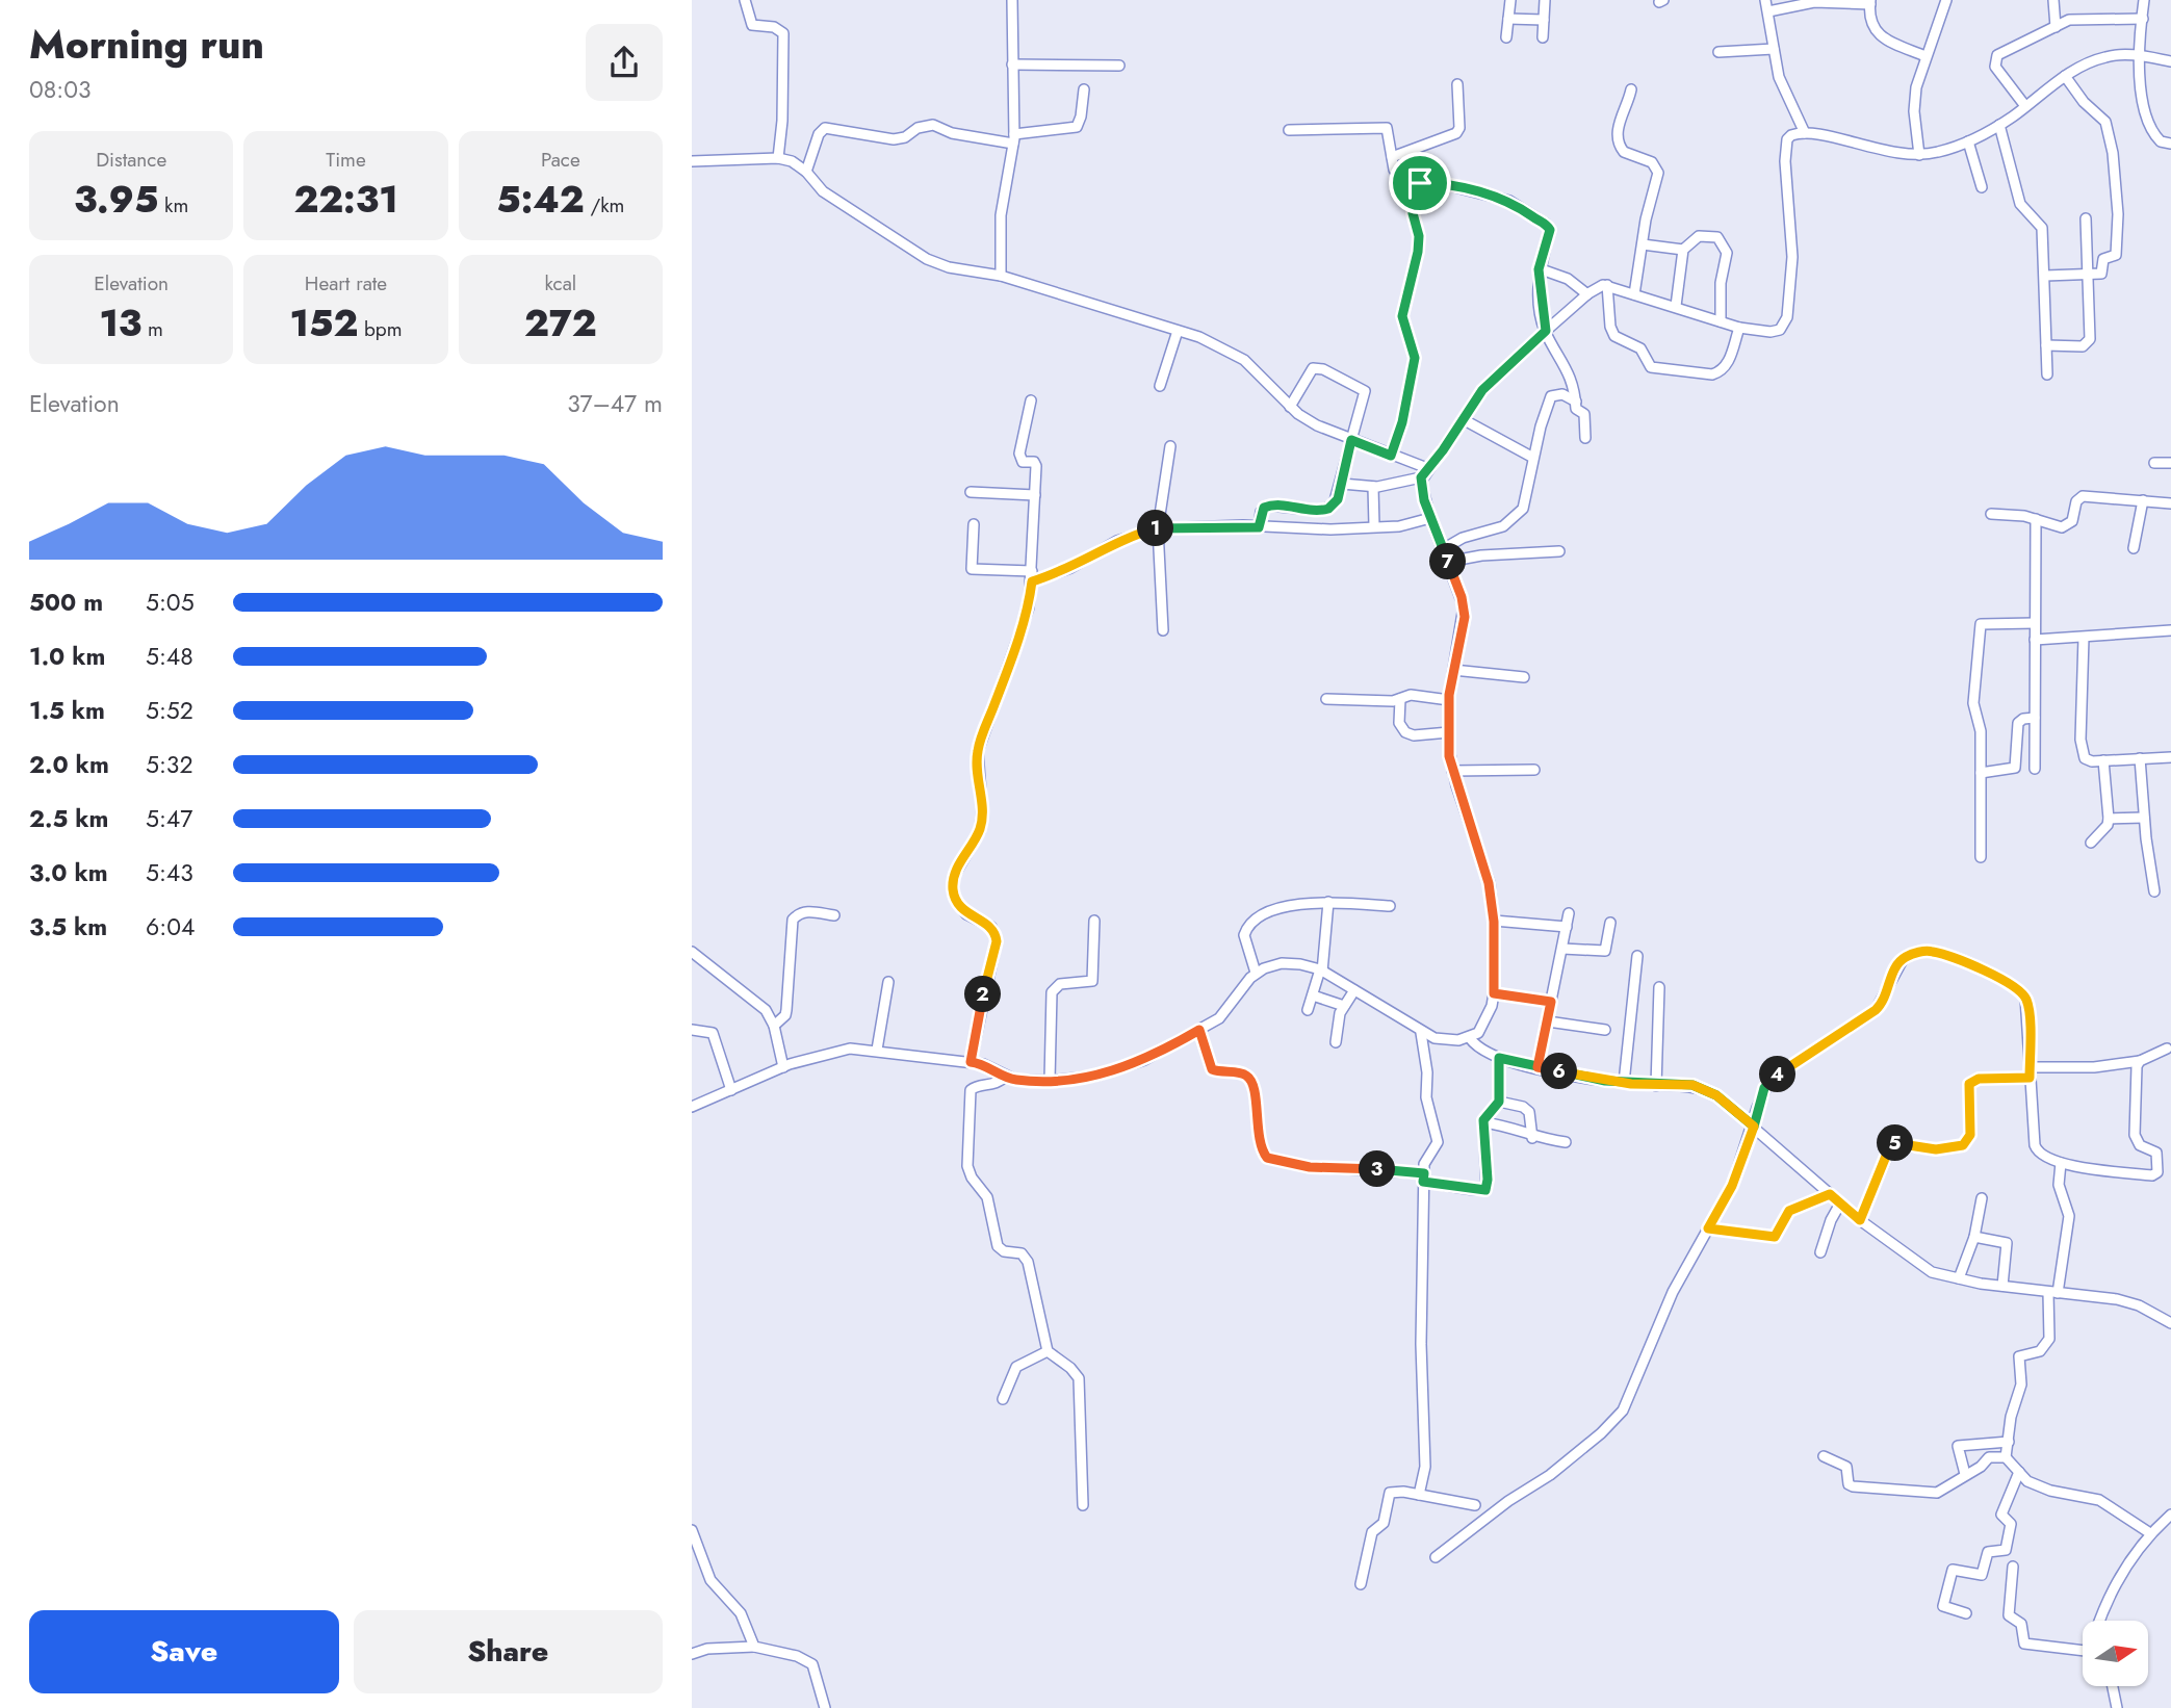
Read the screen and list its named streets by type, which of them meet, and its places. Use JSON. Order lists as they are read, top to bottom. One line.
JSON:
{"north":"right","page":{"heading":["Morning run","08:03"],"stats":[["Distance","3.95 km"],["Time","22:31"],["Pace","5:42 /km"],["Elevation","13 m"],["Heart rate","152 bpm"],["kcal","272"]],"chart":["Elevation","37–47 m"],"pins":["1","7","2","6","4","5","3"],"list":[{"name":"500 m","note":"5:05"},{"name":"1.0 km","note":"5:48"},{"name":"1.5 km","note":"5:52"},{"name":"2.0 km","note":"5:32"},{"name":"2.5 km","note":"5:47"},{"name":"3.0 km","note":"5:43"},{"name":"3.5 km","note":"6:04"}],"buttons":["Save","Share"]}}
